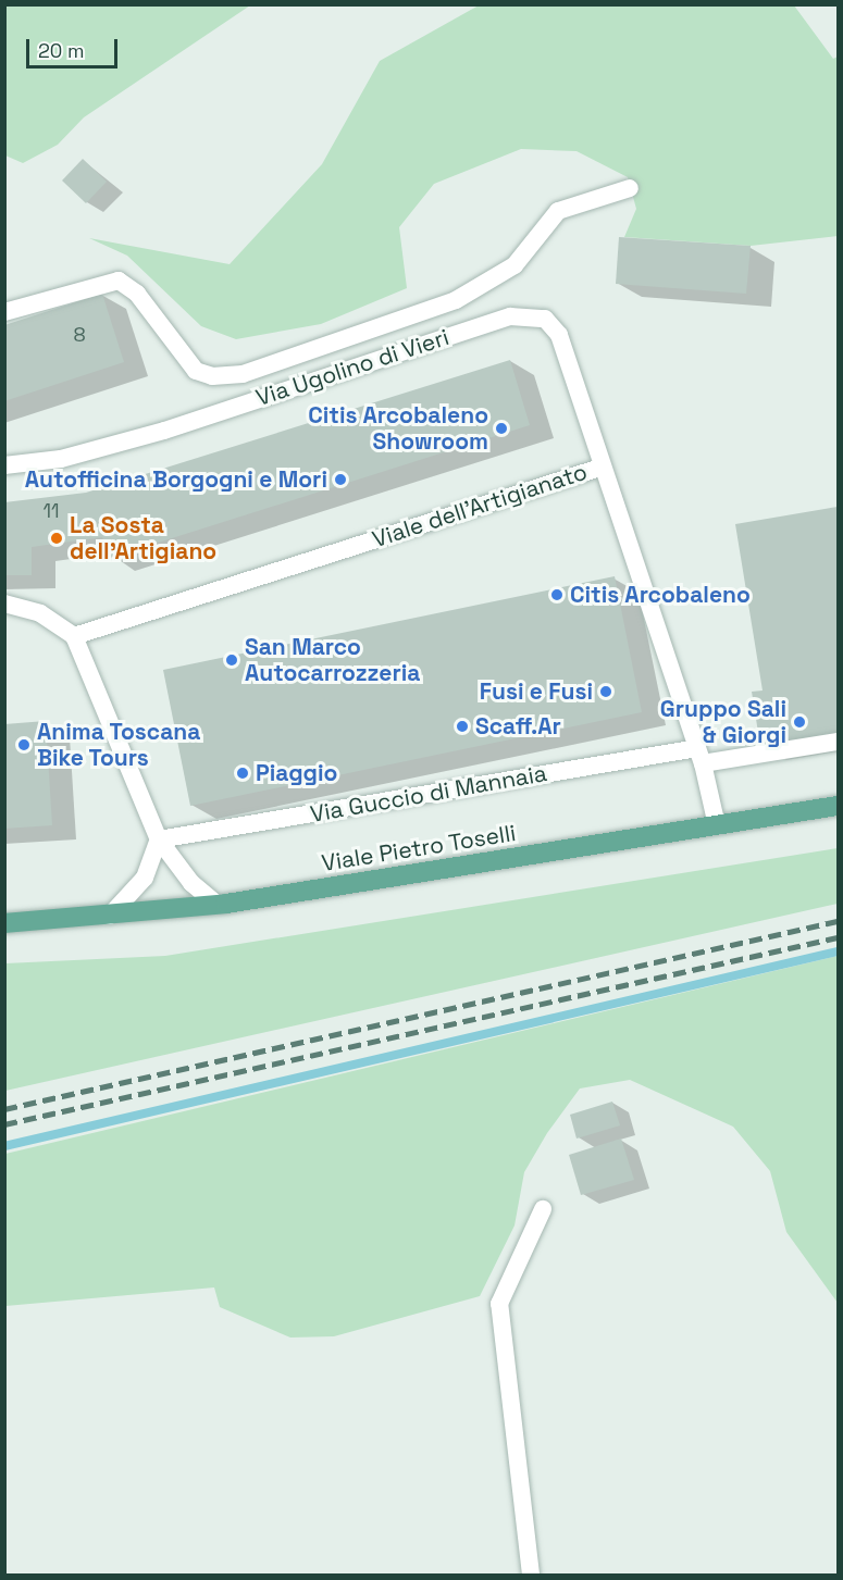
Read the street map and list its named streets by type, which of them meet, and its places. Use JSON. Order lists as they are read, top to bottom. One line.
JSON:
{"streets":{"main road":["Viale Pietro Toselli"],"lane":["Via Ugolino di Vieri","Viale dell'Artigianato","Via Guccio di Mannaia"]},"crossings":[["Via Ugolino di Vieri","Viale dell'Artigianato"],["Viale dell'Artigianato","Via Guccio di Mannaia"],["Viale dell'Artigianato","Viale Pietro Toselli"]],"places":["Citis Arcobaleno Showroom","Autofficina Borgogni e Mori","La Sosta dell'Artigiano","Citis Arcobaleno","San Marco Autocarrozzeria","Fusi e Fusi","Gruppo Sali & Giorgi","Scaff.Ar","Anima Toscana Bike Tours","Piaggio"],"house_numbers":["8","11"],"scale_bar":"20 m"}
